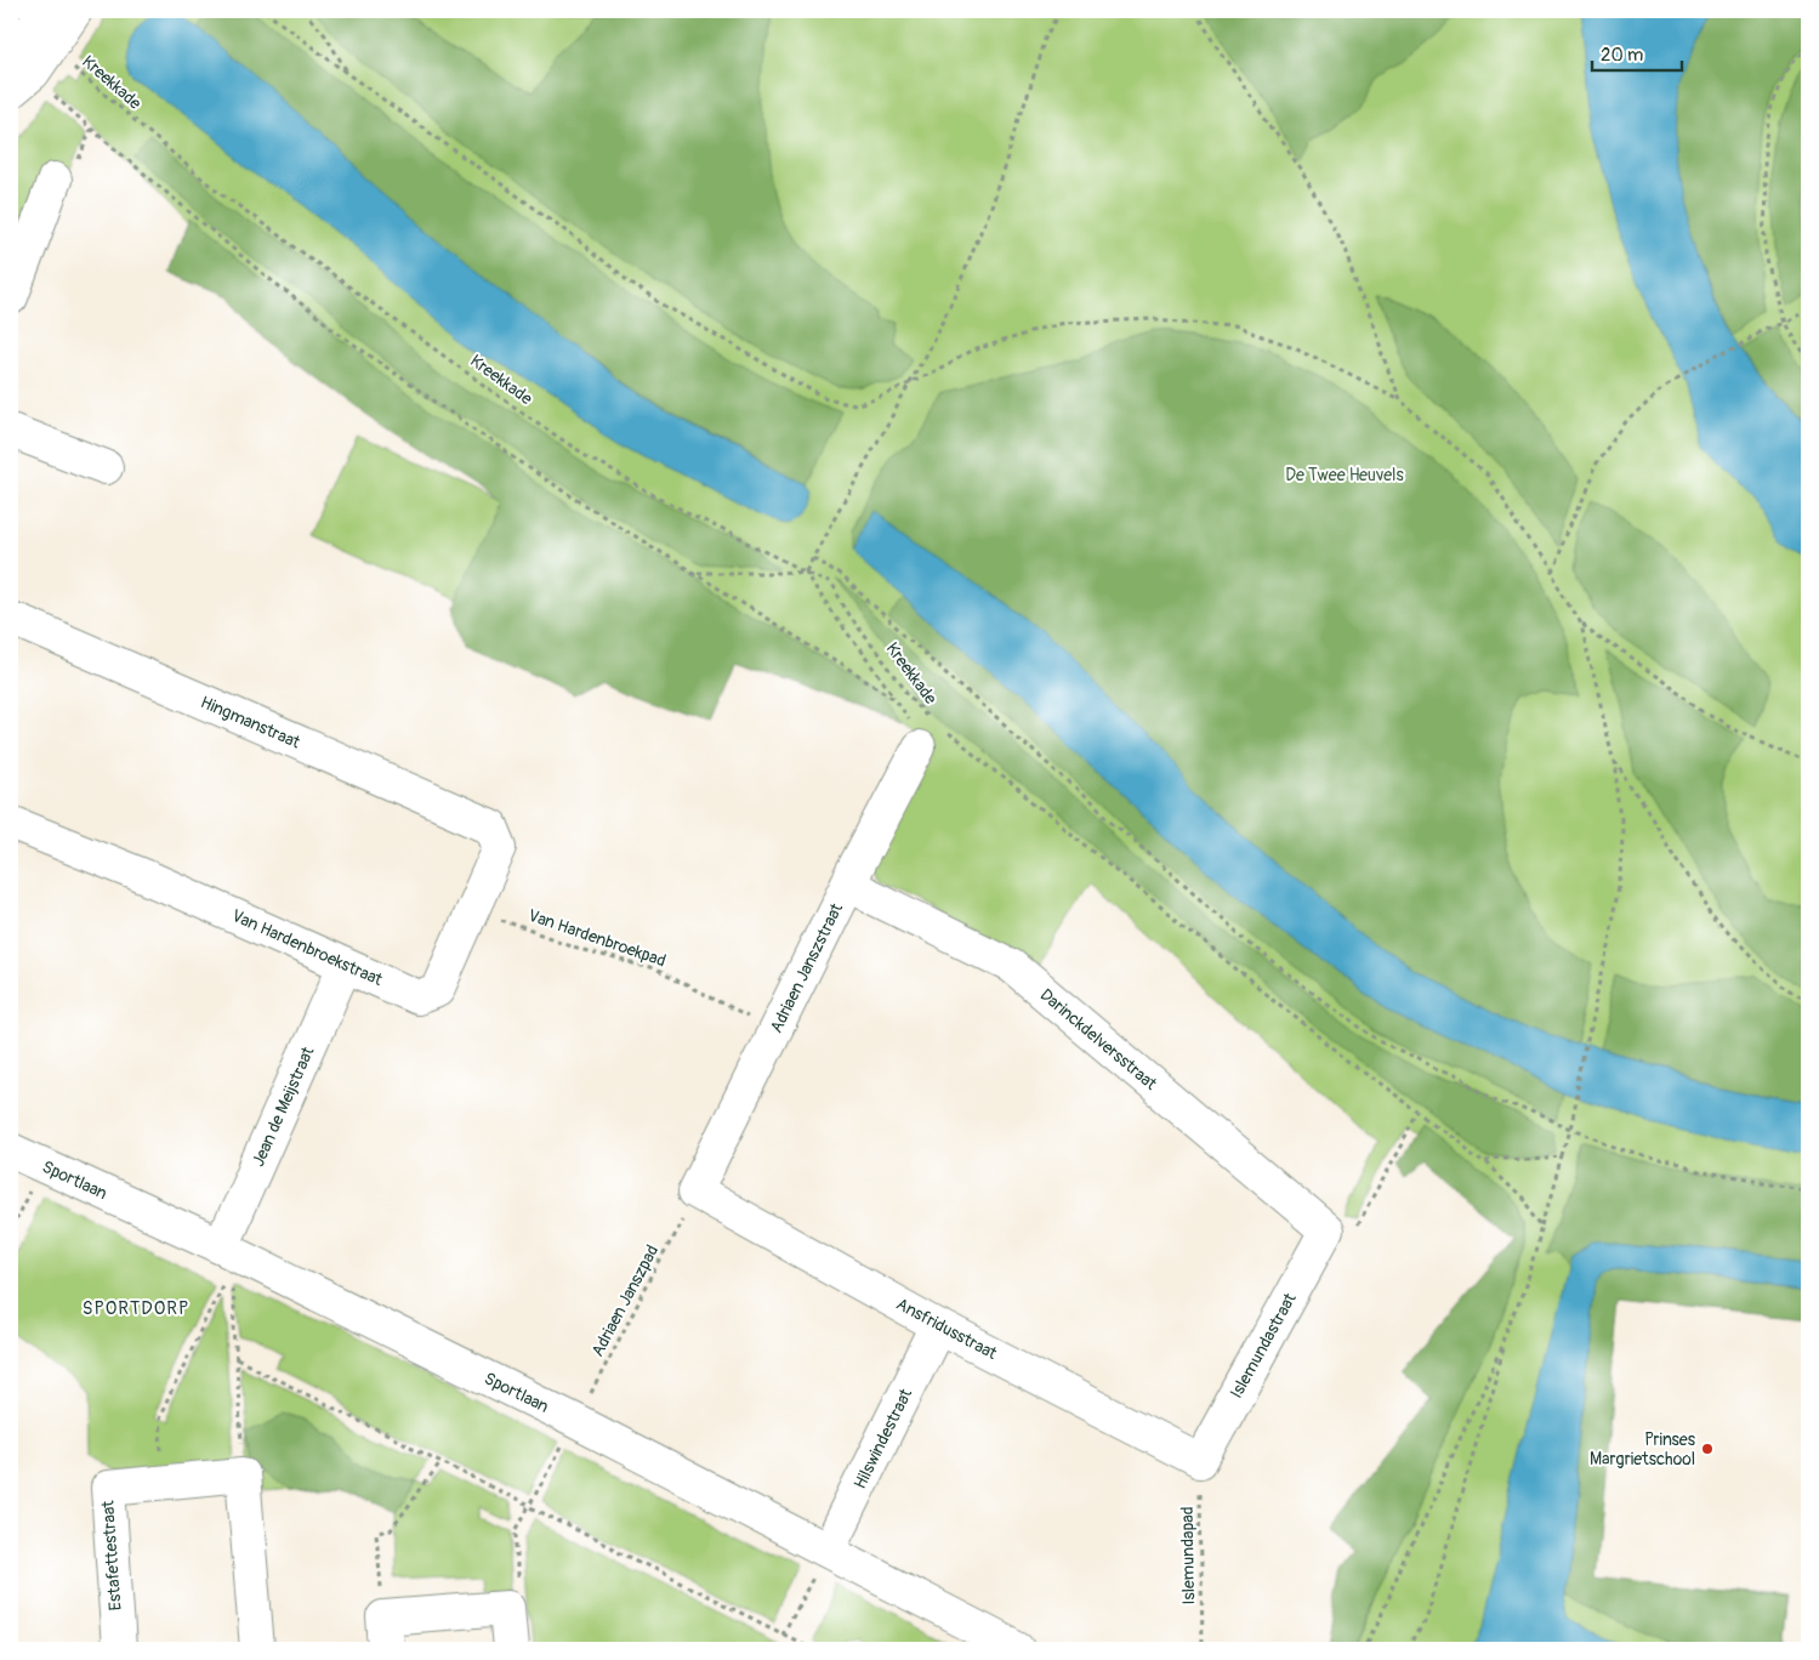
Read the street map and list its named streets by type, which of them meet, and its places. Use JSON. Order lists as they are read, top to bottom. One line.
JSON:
{"streets":{"street":["Hingmanstraat","Van Hardenbroekstraat","Adriaen Janszstraat","Darinckdelversstraat","Jean de Meijstraat","Sportlaan","Ansfridusstraat","Islemundastraat","Hilswindestraat","Estafettestraat"],"path":["Kreekkade","Van Hardenbroekpad","Adriaen Janszpad","Islemundapad"]},"crossings":[["Kreekkade","Adriaen Janszstraat"],["Hingmanstraat","Van Hardenbroekstraat"],["Van Hardenbroekpad","Van Hardenbroekstraat"],["Van Hardenbroekpad","Adriaen Janszstraat"],["Van Hardenbroekstraat","Jean de Meijstraat"],["Adriaen Janszstraat","Darinckdelversstraat"],["Adriaen Janszstraat","Adriaen Janszpad"],["Adriaen Janszstraat","Ansfridusstraat"],["Darinckdelversstraat","Islemundastraat"],["Jean de Meijstraat","Sportlaan"],["Sportlaan","Adriaen Janszpad"],["Sportlaan","Hilswindestraat"],["Adriaen Janszpad","Ansfridusstraat"],["Ansfridusstraat","Islemundastraat"],["Ansfridusstraat","Hilswindestraat"],["Ansfridusstraat","Islemundapad"],["Islemundastraat","Islemundapad"]],"districts":["SPORTDORP"],"parks":["De Twee Heuvels"],"places":["Prinses Margrietschool"],"scale_bar":"20 m"}
